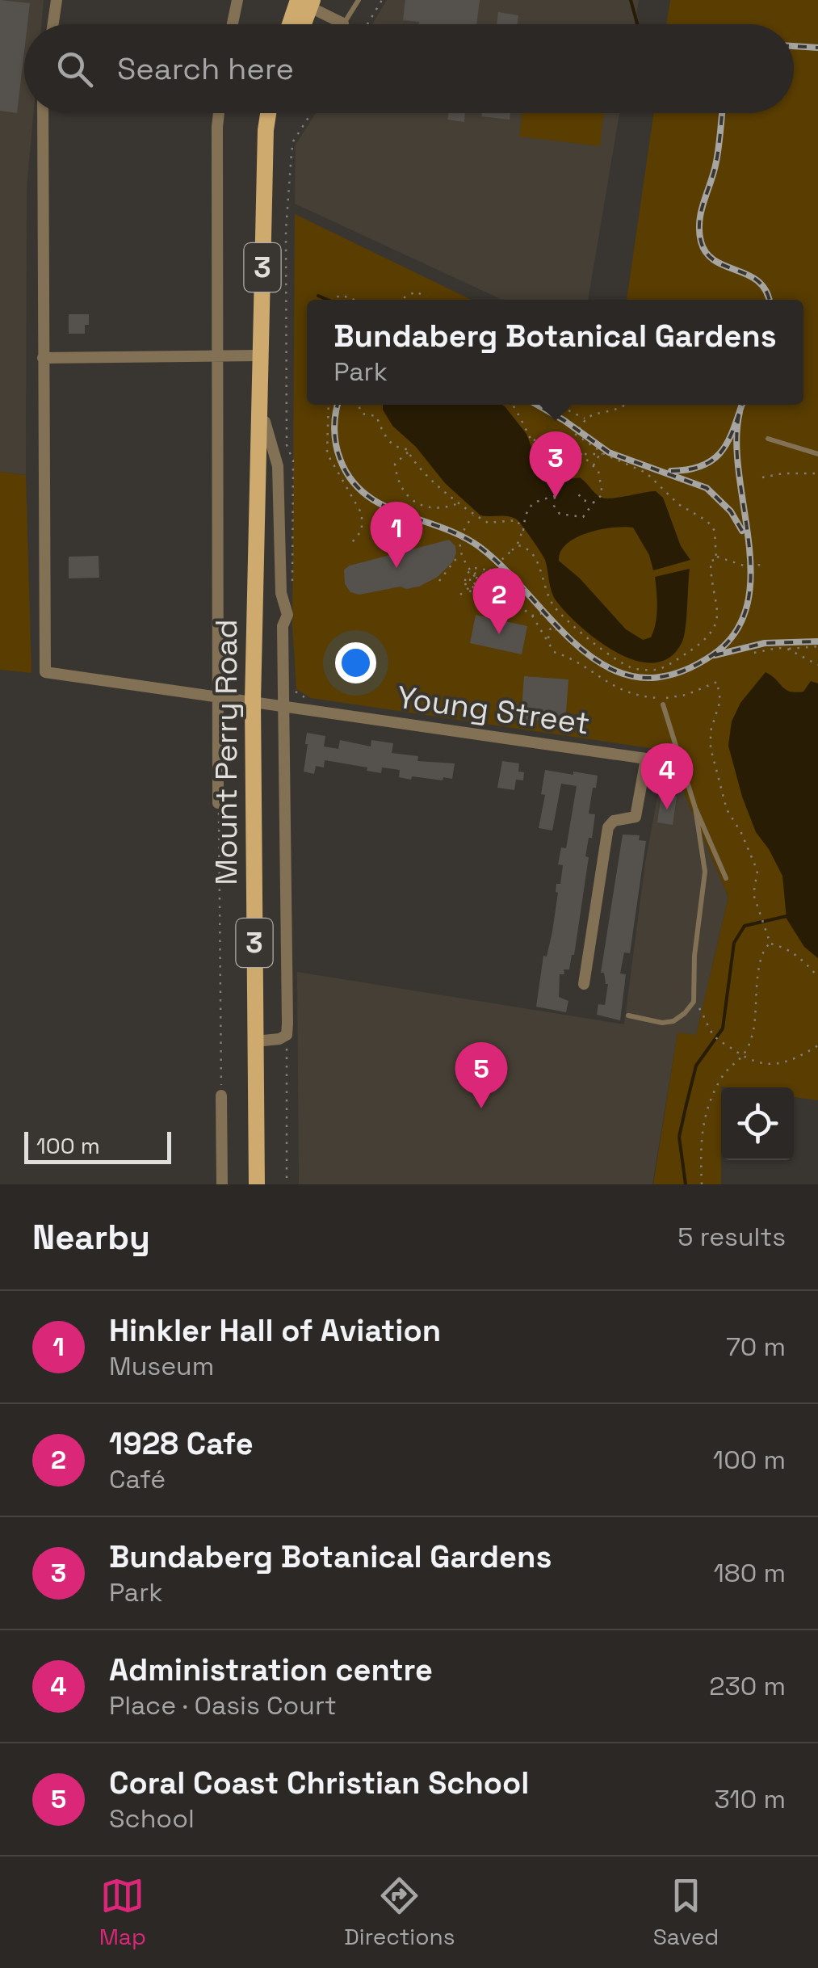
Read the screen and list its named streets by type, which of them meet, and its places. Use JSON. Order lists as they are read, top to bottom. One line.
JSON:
{"streets":{"main road":["3","Mount Perry Road"],"street":["Young Street"]},"crossings":[["Young Street","Mount Perry Road"]],"scale_bar":"100 m","page":{"search":"Search here","popup":["Bundaberg Botanical Gardens","Park"],"pins":["3","1","2","4","5"],"scale":"100 m","heading":["Nearby","5 results"],"list":[{"mark":"1","name":"Hinkler Hall of Aviation","note":"Museum","value":"70 m"},{"mark":"2","name":"1928 Cafe","note":"Café","value":"100 m"},{"mark":"3","name":"Bundaberg Botanical Gardens","note":"Park","value":"180 m"},{"mark":"4","name":"Administration centre","note":"Place · Oasis Court","value":"230 m"},{"mark":"5","name":"Coral Coast Christian School","note":"School","value":"310 m"}],"nav":["Map","Directions","Saved"]}}
